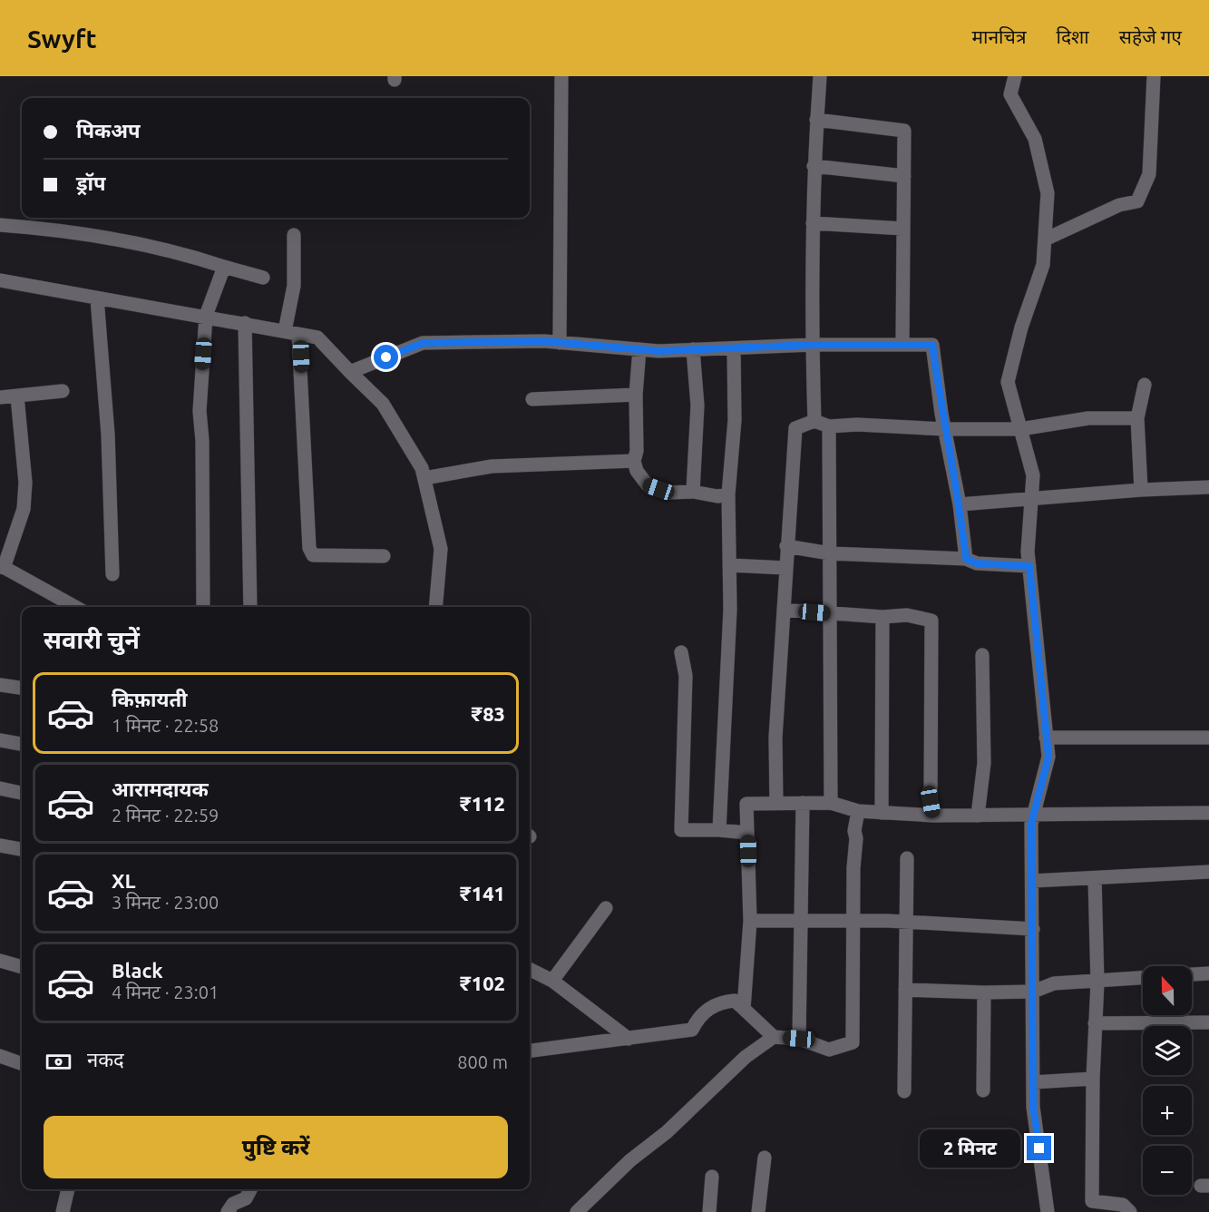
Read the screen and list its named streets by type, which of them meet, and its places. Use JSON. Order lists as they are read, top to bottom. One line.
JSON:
{"north":"top","page":{"header":"Swyft","nav":["मानचित्र","दिशा","सहेजे गए"],"banner":["पिकअप","ड्रॉप"],"heading":"सवारी चुनें","list":[{"name":"किफ़ायती","note":"1 मिनट · 22:58","value":"₹83"},{"name":"आरामदायक","note":"2 मिनट · 22:59","value":"₹112"},{"name":"XL","note":"3 मिनट · 23:00","value":"₹141"},{"name":"Black","note":"4 मिनट · 23:01","value":"₹102"}],"map_buttons":["+","−"],"pay":["नकद","800 m"],"buttons":"पुष्टि करें","bubble":"2 मिनट"}}
